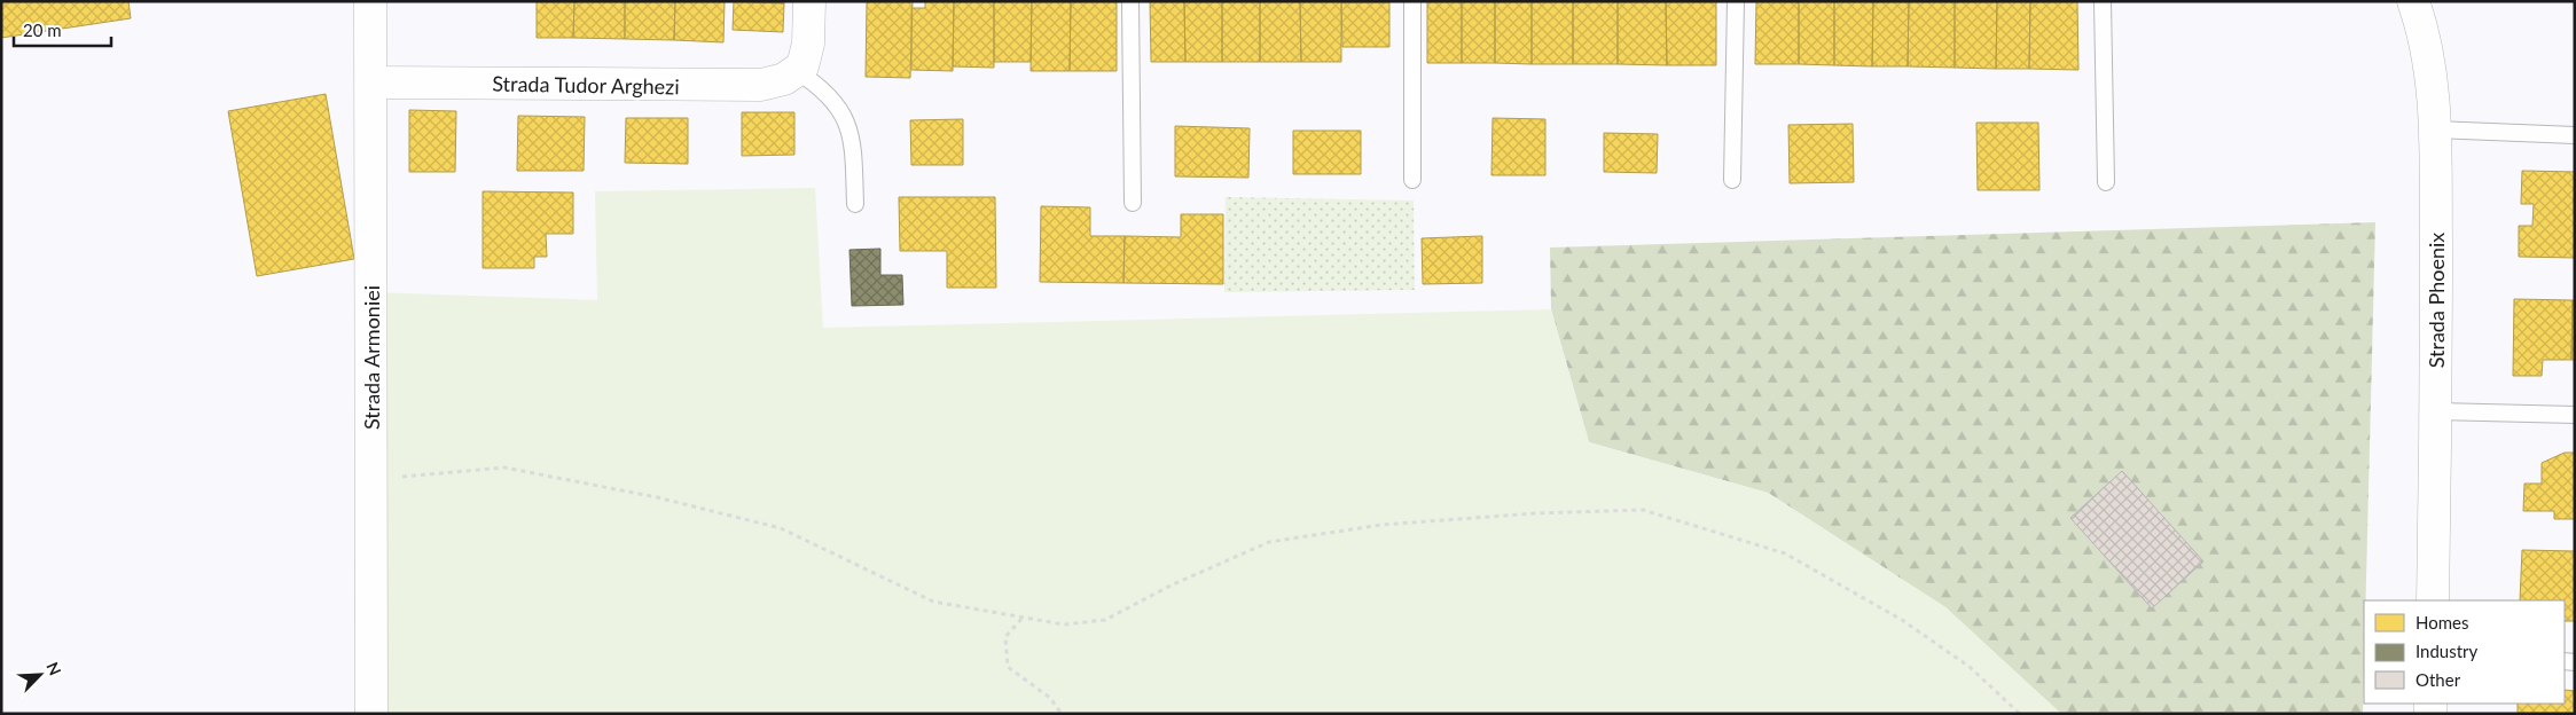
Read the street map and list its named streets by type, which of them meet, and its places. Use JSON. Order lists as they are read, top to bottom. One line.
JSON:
{"streets":{"street":["Strada Tudor Arghezi","Strada Phoenix","Strada Armoniei"]},"crossings":[["Strada Tudor Arghezi","Strada Armoniei"]],"legend":["Homes","Industry","Other"],"scale_bar":"20 m","north":"top right"}
